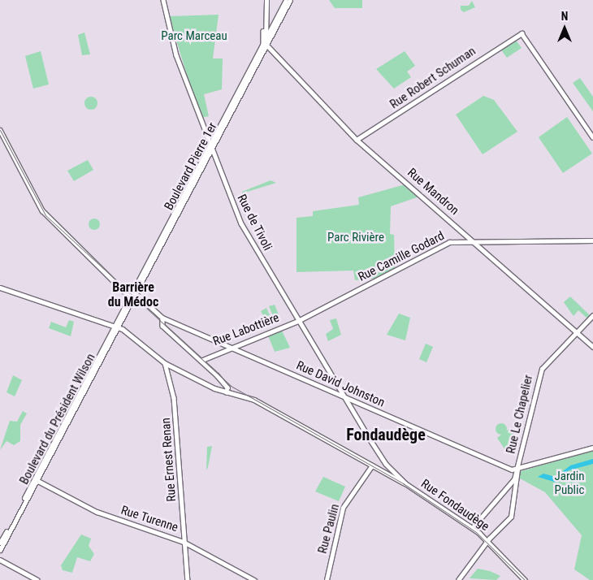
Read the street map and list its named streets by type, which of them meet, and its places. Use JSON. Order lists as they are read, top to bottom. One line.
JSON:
{"streets":{"main road":["Boulevard Pierre 1er","Boulevard du Président Wilson"],"street":["Rue Robert Schuman","Rue Mandron","Rue de Tivoli","Rue Camille Godard","Rue Labottière","Rue David Johnston","Rue Le Chapelier","Rue Ernest Renan","Rue Fondaudège","Rue Turenne","Rue Paulin"]},"crossings":[["Rue Robert Schuman","Rue Mandron"],["Boulevard Pierre 1er","Rue Mandron"],["Boulevard Pierre 1er","Rue de Tivoli"],["Boulevard Pierre 1er","Boulevard du Président Wilson"],["Rue Mandron","Rue Camille Godard"],["Rue Mandron","Rue Le Chapelier"],["Rue de Tivoli","Rue Camille Godard"],["Rue de Tivoli","Rue Labottière"],["Rue de Tivoli","Rue David Johnston"],["Rue de Tivoli","Rue Fondaudège"],["Rue Camille Godard","Rue Labottière"],["Rue Labottière","Rue David Johnston"],["Rue David Johnston","Rue Le Chapelier"],["Rue David Johnston","Rue Fondaudège"],["Boulevard du Président Wilson","Rue Turenne"],["Rue Ernest Renan","Rue Fondaudège"],["Rue Ernest Renan","Rue Turenne"],["Rue Fondaudège","Rue Paulin"]],"districts":["Barrière du Médoc","Fondaudège"],"parks":["Parc Marceau","Parc Rivière","Jardin Public"],"north":"top"}
